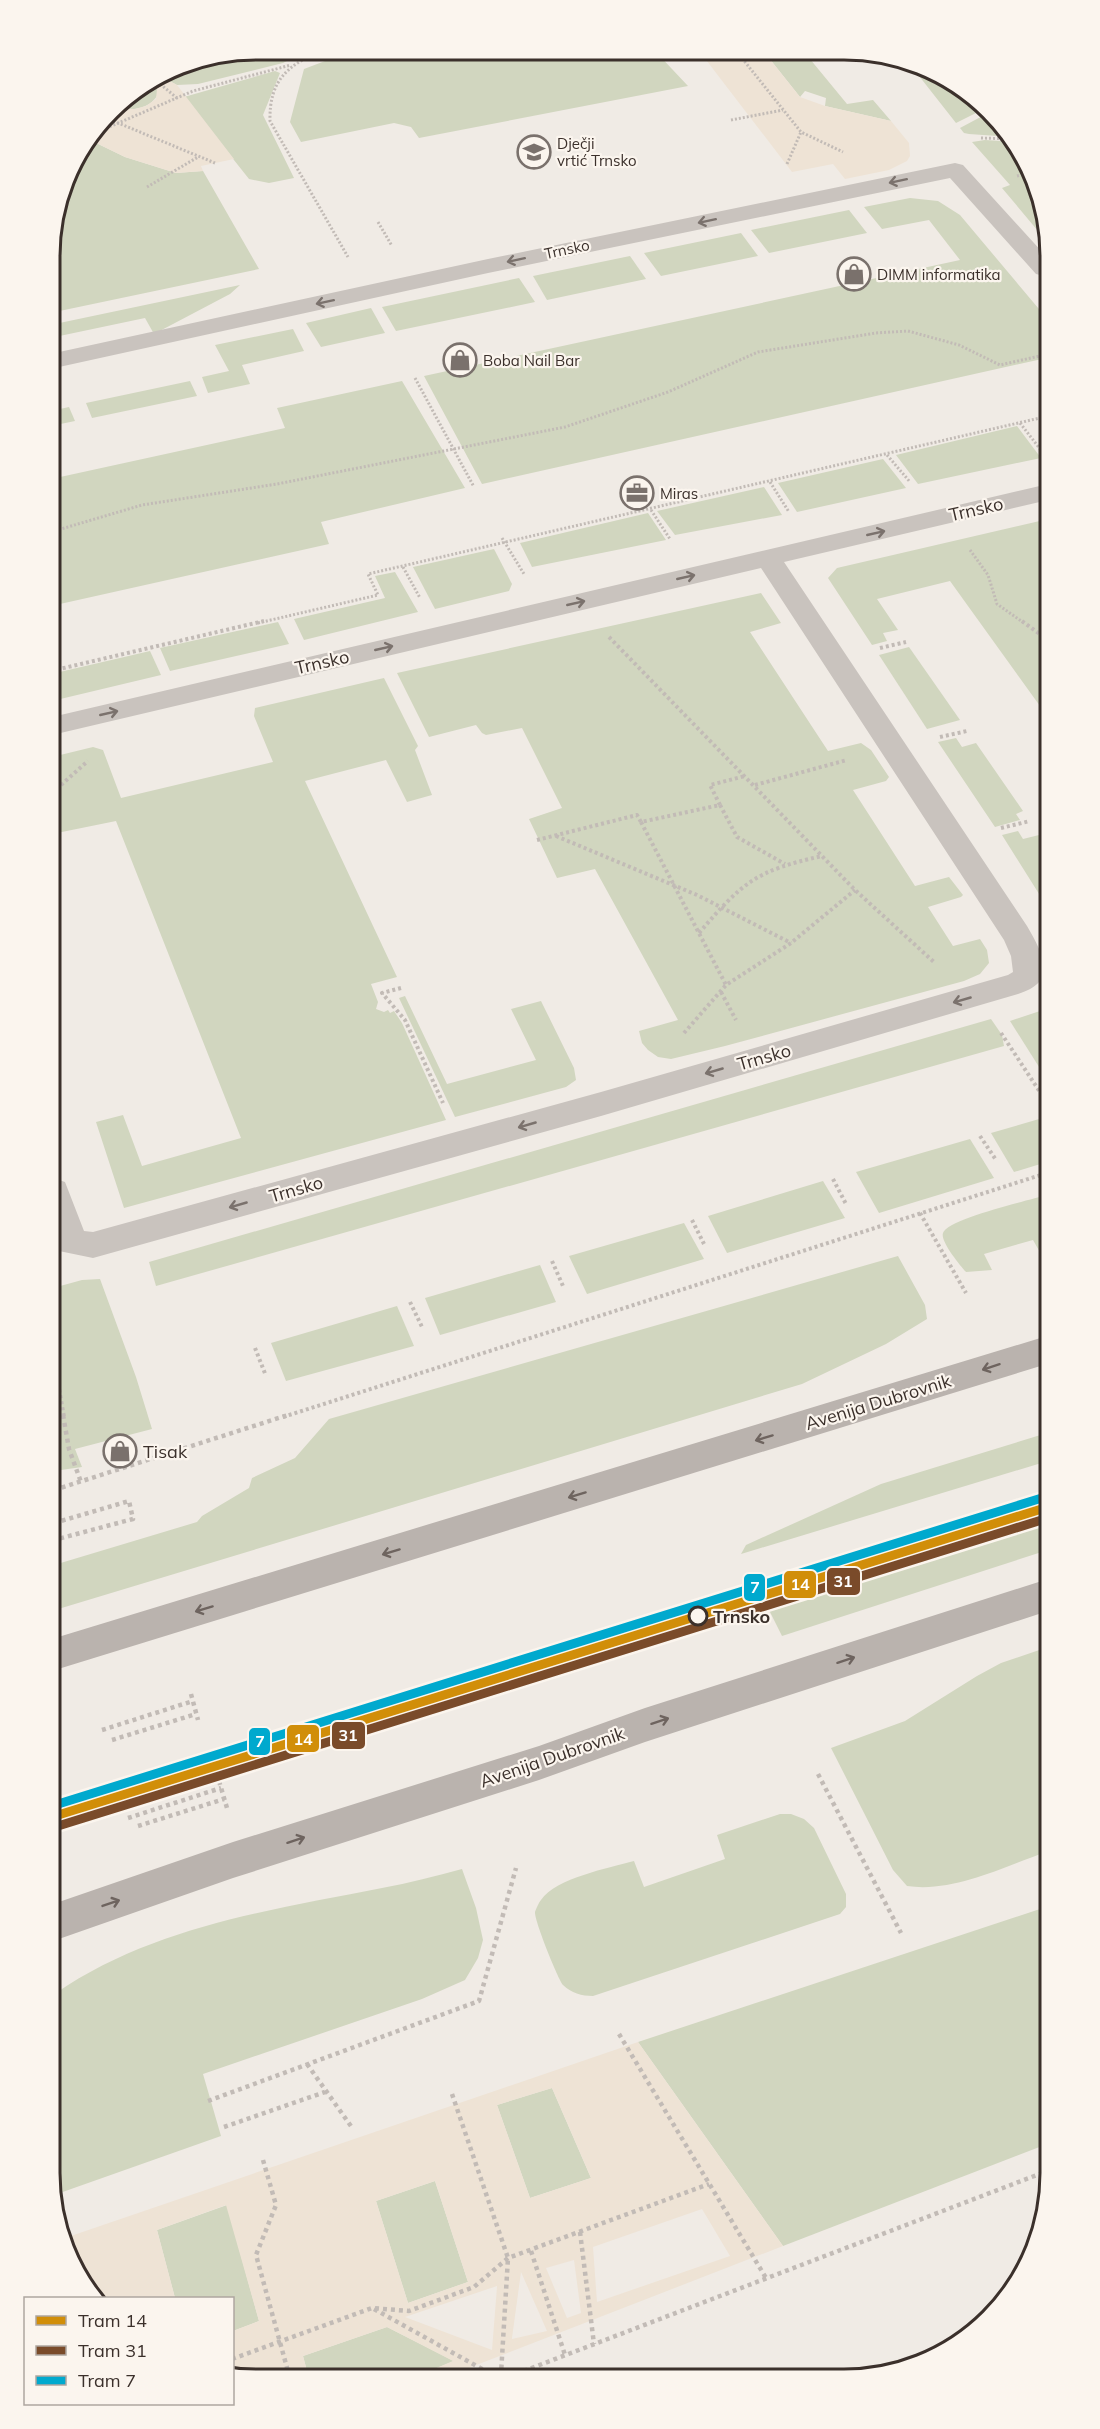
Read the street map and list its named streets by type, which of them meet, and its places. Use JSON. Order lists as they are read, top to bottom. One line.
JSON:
{"streets":{"main road":["Avenija Dubrovnik"],"street":["Trnsko"]},"places":{"school or university":["Dječji vrtić Trnsko"],"shop":["DIMM informatika","Boba Nail Bar","Tisak"],"office":["Miras"],"other":["Trnsko"]},"lines":["tram line 7","tram line 14","tram line 31"],"legend":["Tram 14","Tram 31","Tram 7"]}
